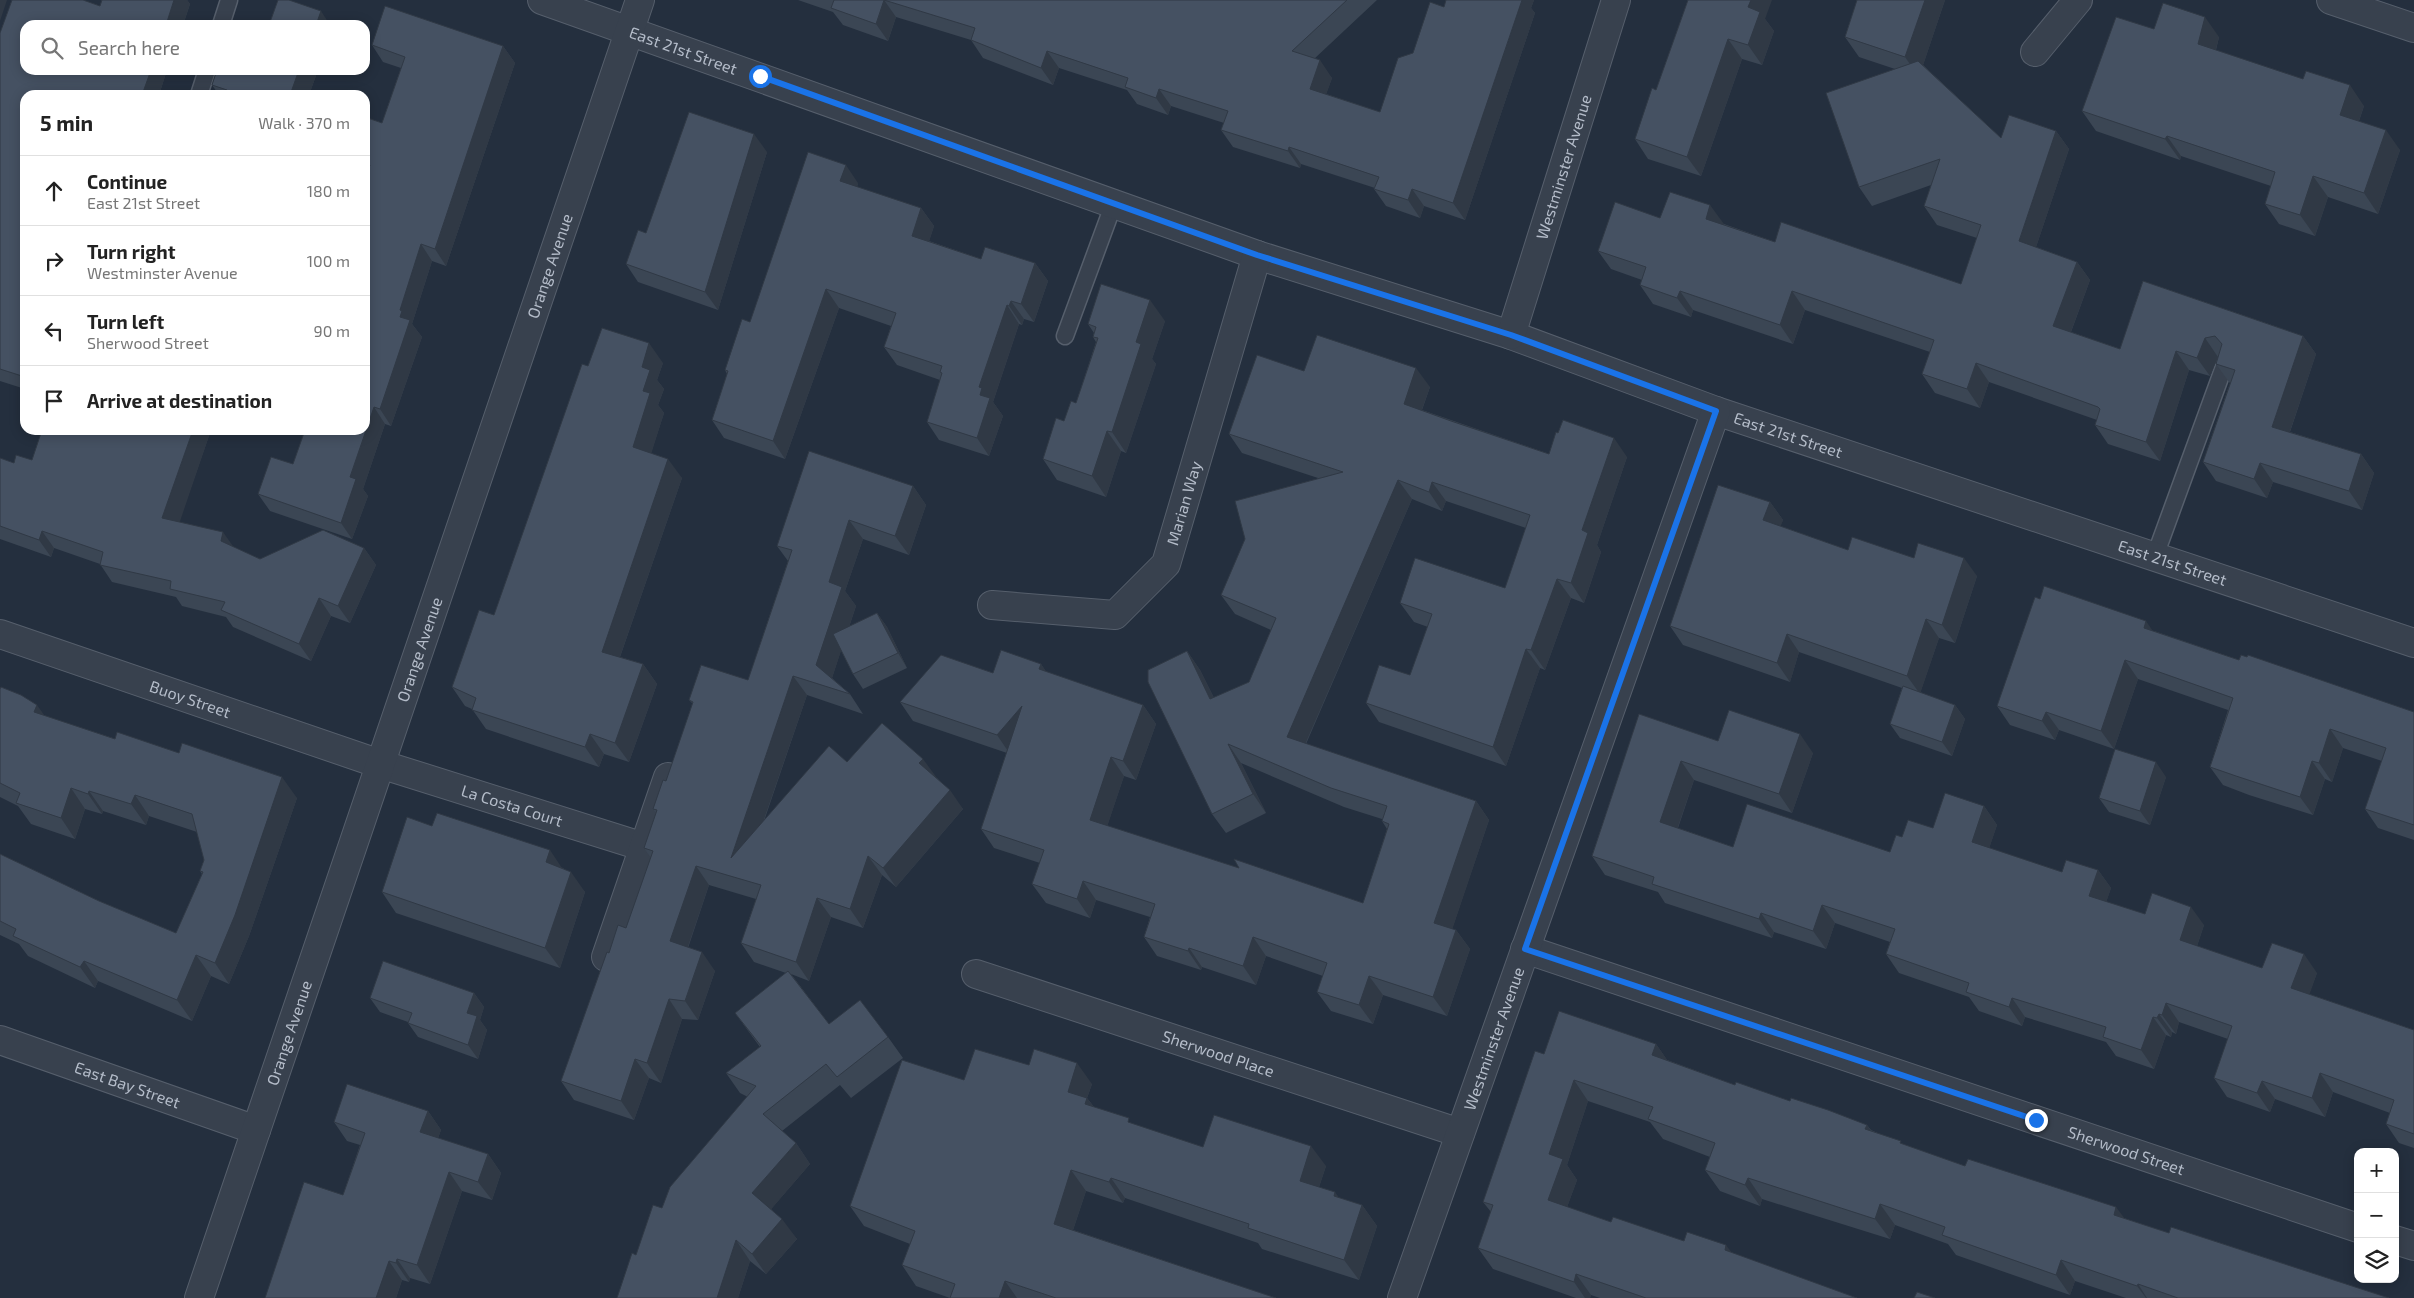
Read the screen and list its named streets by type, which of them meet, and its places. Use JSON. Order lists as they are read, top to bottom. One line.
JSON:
{"streets":{"street":["East 21st Street","Westminster Avenue","Orange Avenue","Marian Way","Buoy Street","La Costa Court","Sherwood Place","East Bay Street","Sherwood Street"]},"crossings":[["East 21st Street","Westminster Avenue"],["East 21st Street","Orange Avenue"],["East 21st Street","Marian Way"],["Westminster Avenue","Sherwood Place"],["Westminster Avenue","Sherwood Street"],["Orange Avenue","Buoy Street"],["Orange Avenue","La Costa Court"],["Orange Avenue","East Bay Street"],["Buoy Street","La Costa Court"]],"page":{"search":"Search here","heading":["5 min","Walk · 370 m"],"list":[["Continue","East 21st Street","180 m"],["Turn right","Westminster Avenue","100 m"],["Turn left","Sherwood Street","90 m"],"Arrive at destination"],"map_buttons":["+","−"]}}
